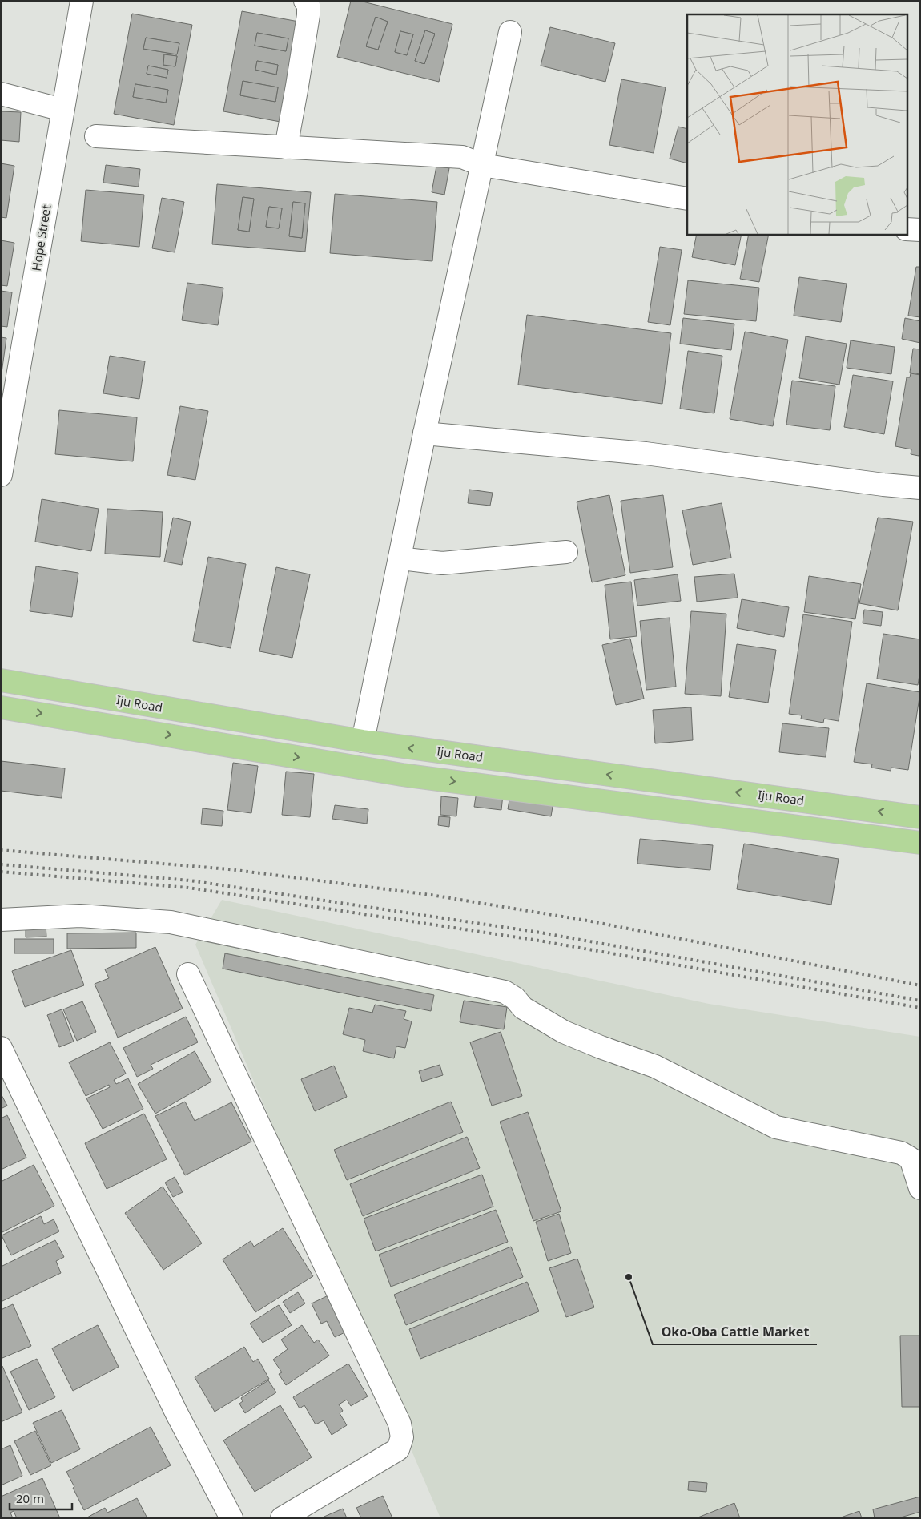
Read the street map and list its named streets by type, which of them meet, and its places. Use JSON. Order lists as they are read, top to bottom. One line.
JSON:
{"streets":{"main road":["Iju Road"],"street":["Hope Street"]},"places":["Oko-Oba Cattle Market"],"scale_bar":"20 m"}
